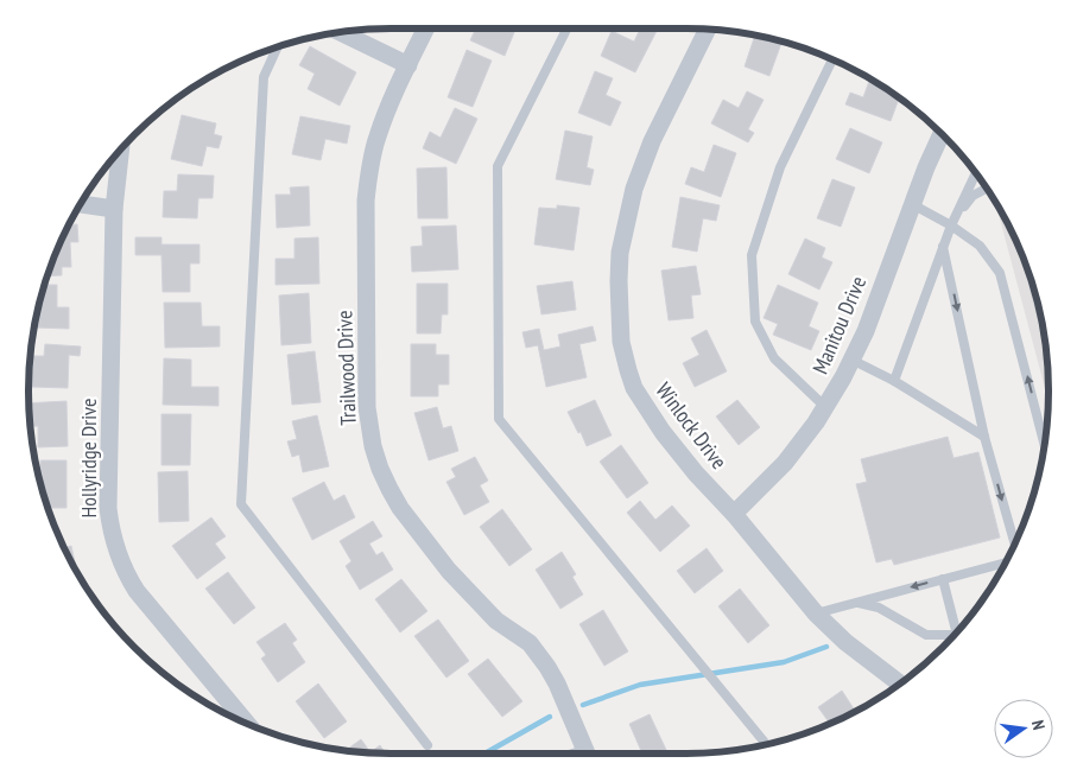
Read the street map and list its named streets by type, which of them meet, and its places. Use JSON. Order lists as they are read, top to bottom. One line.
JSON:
{"streets":{"street":["Manitou Drive","Trailwood Drive","Winlock Drive","Hollyridge Drive"]},"crossings":[["Manitou Drive","Winlock Drive"]],"north":"right"}
